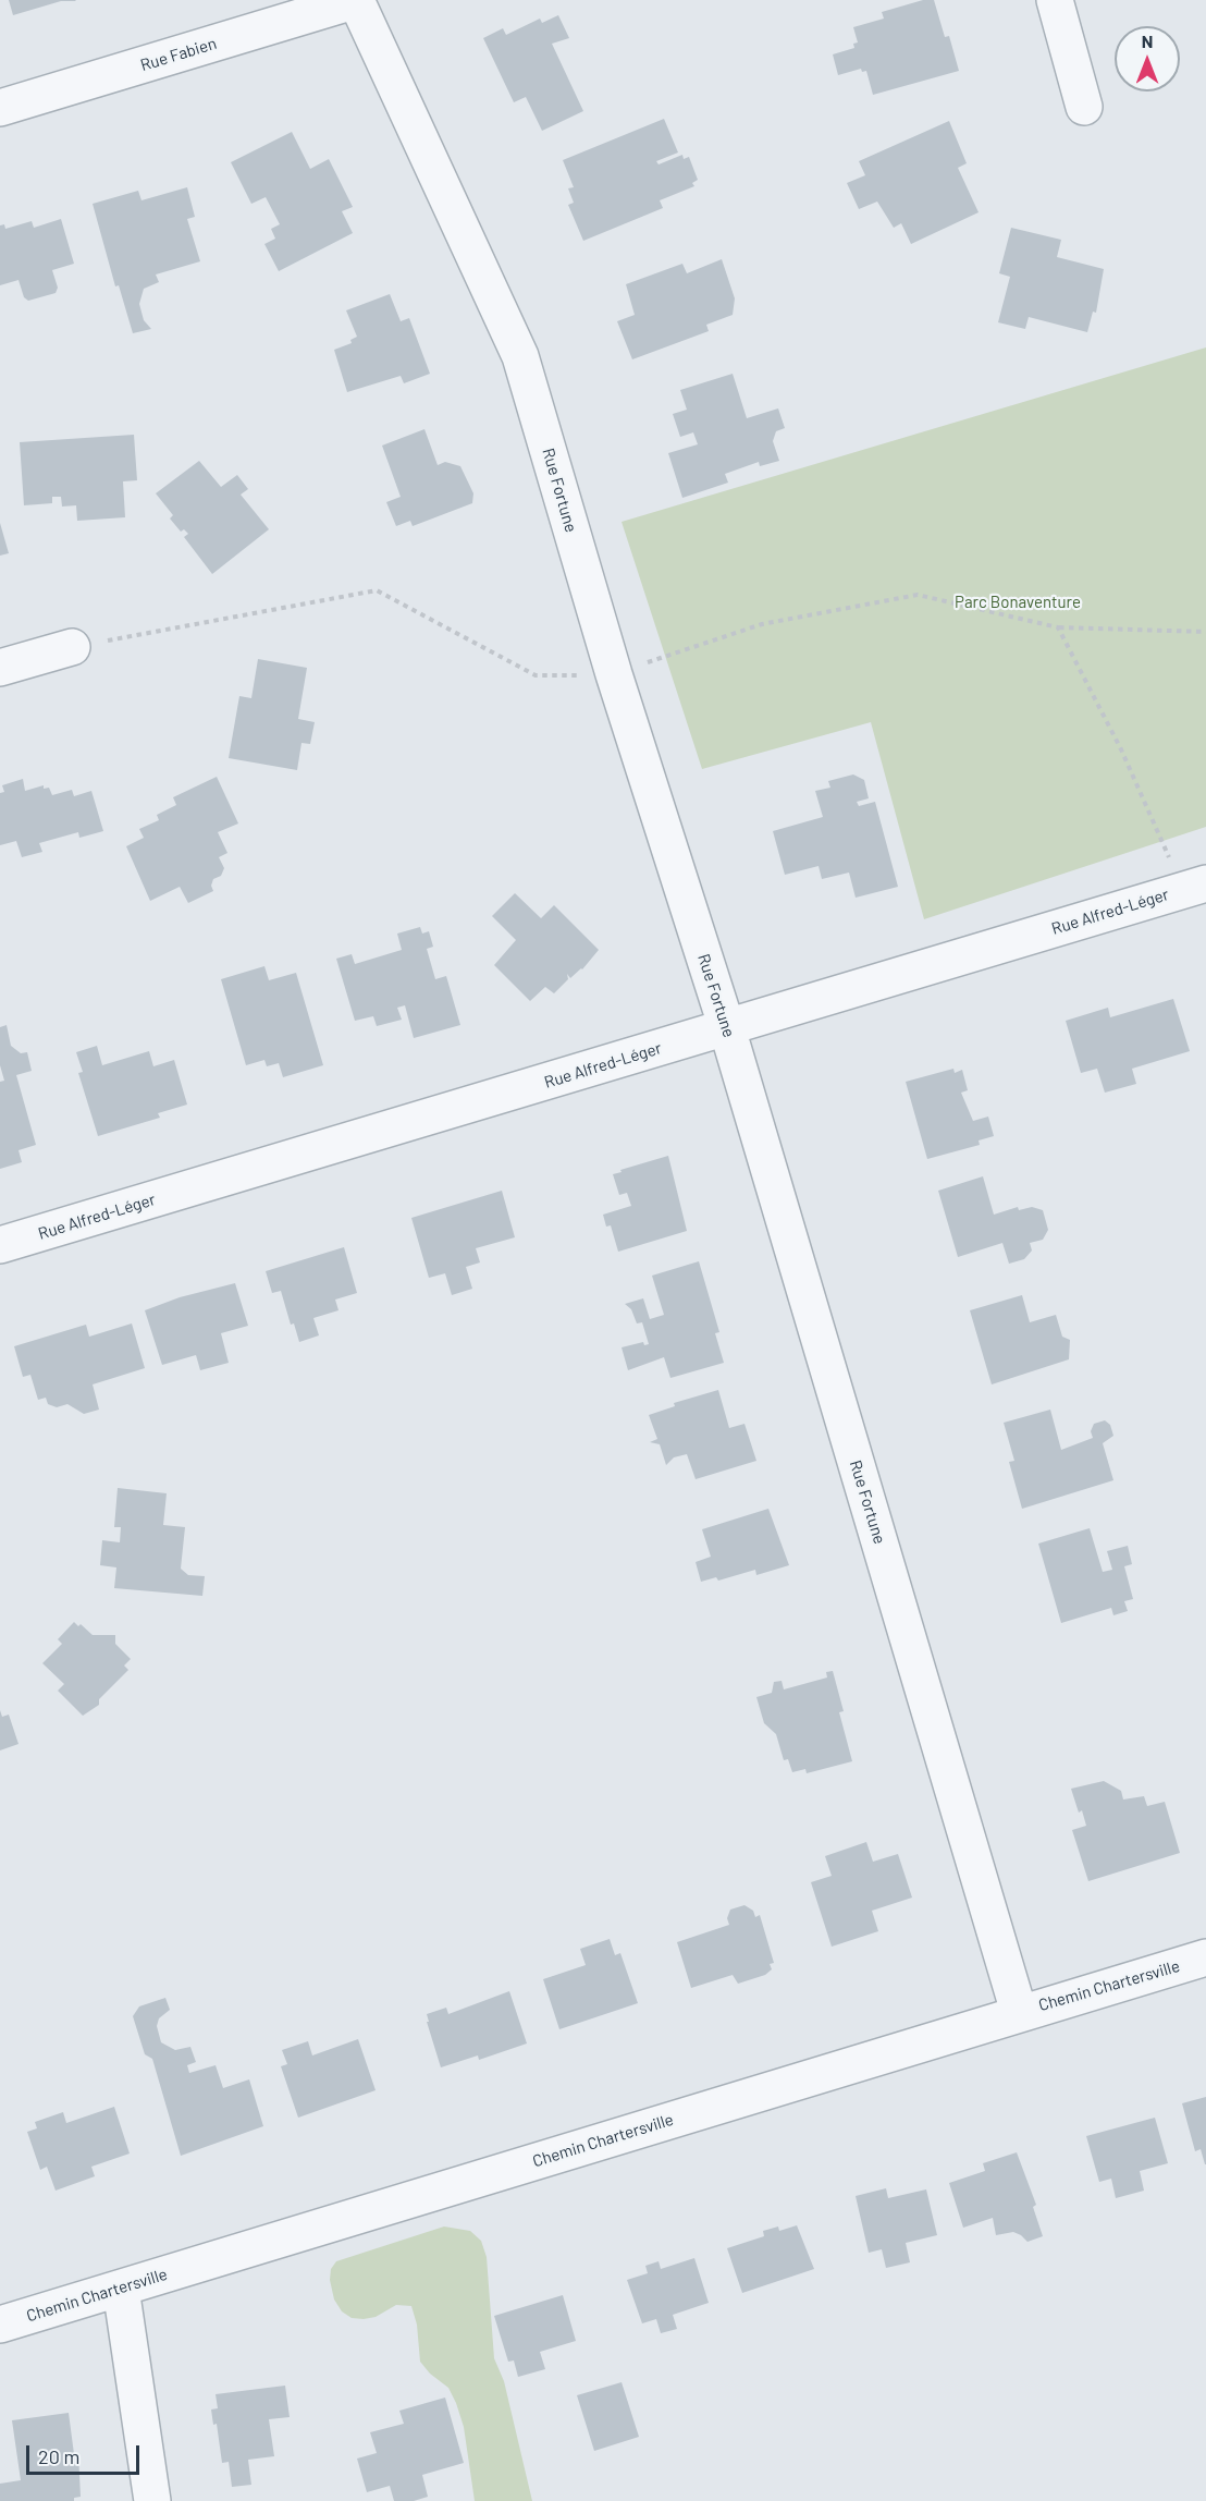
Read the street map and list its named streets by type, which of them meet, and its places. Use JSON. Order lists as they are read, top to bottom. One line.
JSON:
{"streets":{"street":["Rue Fabien","Rue Fortune","Rue Alfred-Léger","Chemin Chartersville"]},"crossings":[["Rue Fabien","Rue Fortune"],["Rue Fortune","Rue Alfred-Léger"],["Rue Fortune","Chemin Chartersville"]],"parks":["Parc Bonaventure"],"scale_bar":"20 m","north":"top"}
